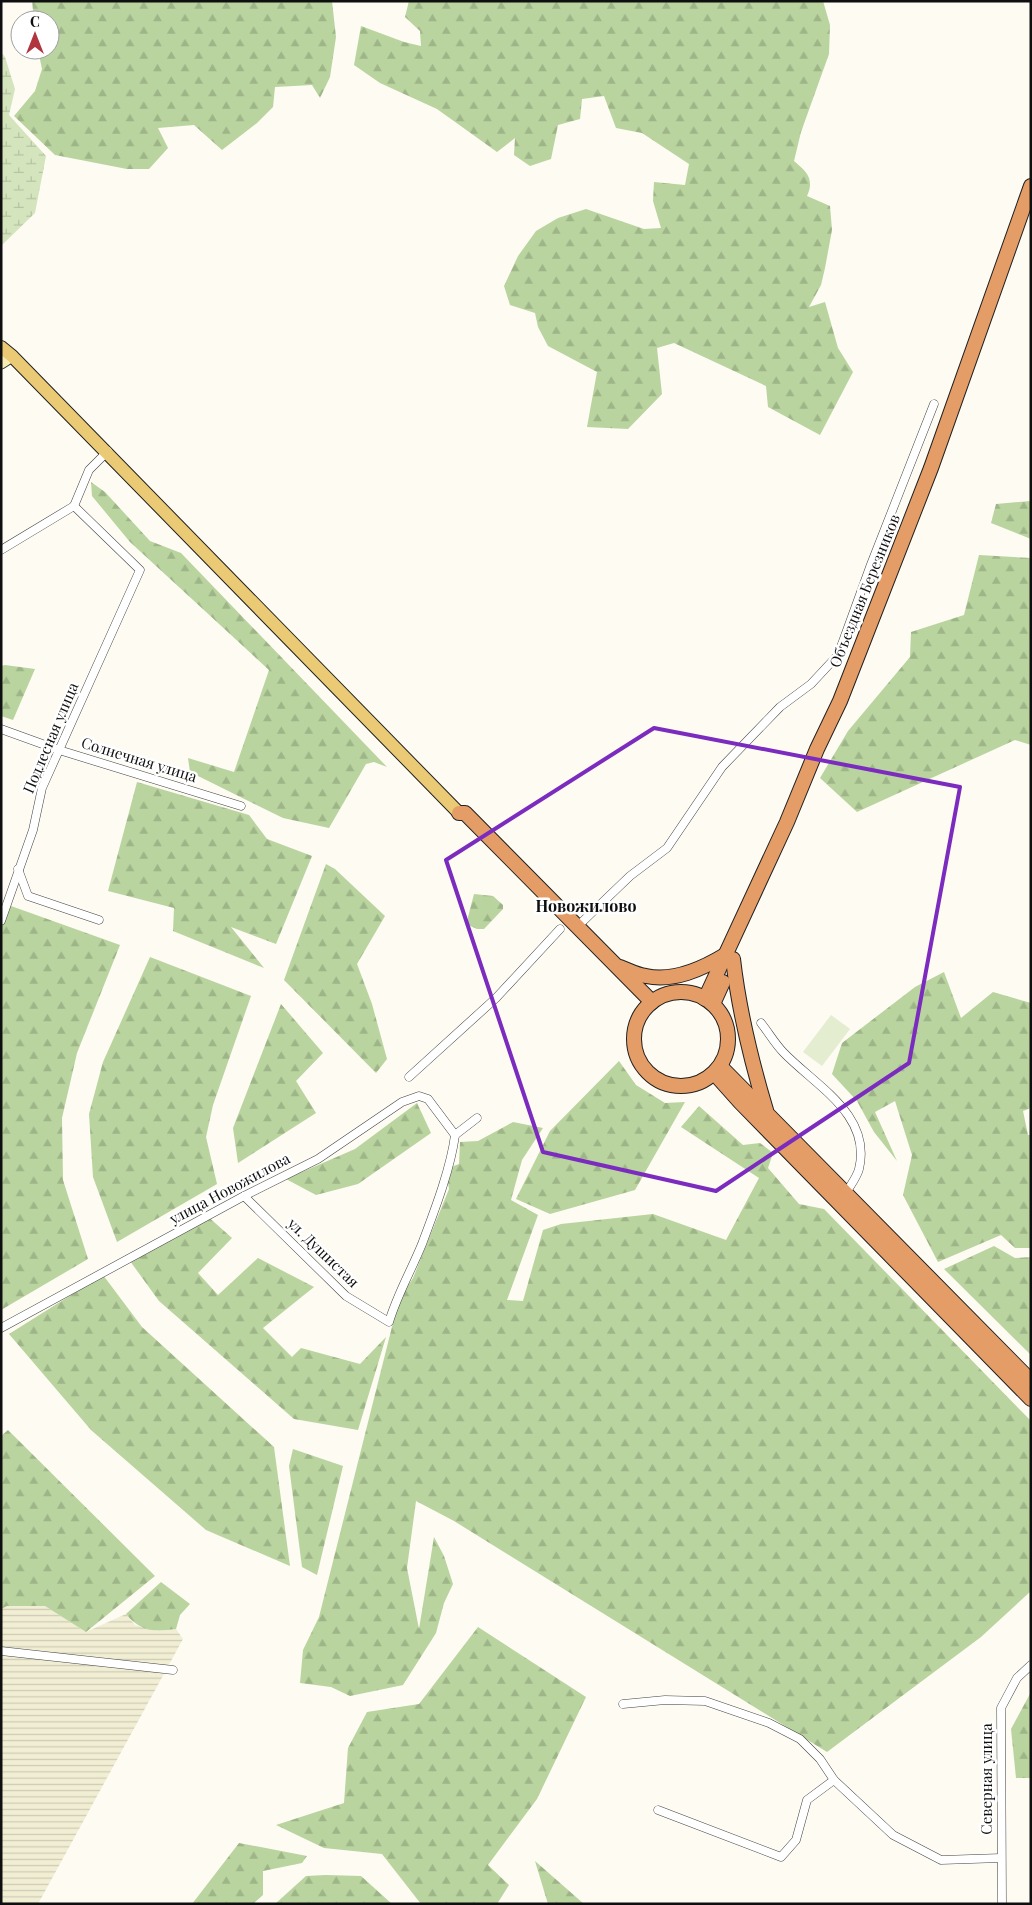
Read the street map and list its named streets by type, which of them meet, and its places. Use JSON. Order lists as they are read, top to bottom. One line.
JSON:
{"streets":{"highway":["Объездная Березников"],"street":["Подлесная улица","Солнечная улица","улица Новожилова","ул. Душистая","Северная улица"]},"crossings":[["Подлесная улица","Солнечная улица"],["улица Новожилова","ул. Душистая"]],"districts":["Новожилово"],"north":"top"}
